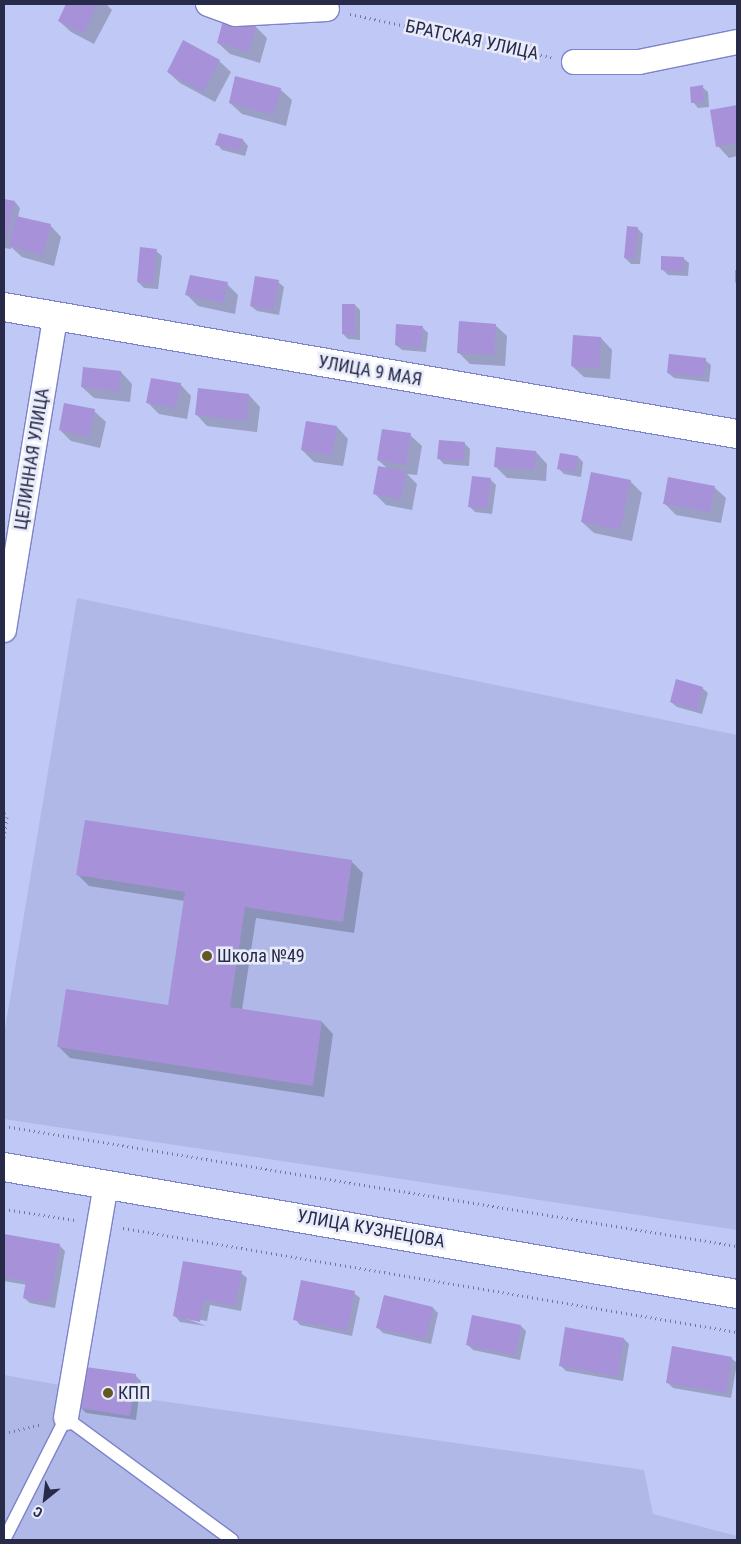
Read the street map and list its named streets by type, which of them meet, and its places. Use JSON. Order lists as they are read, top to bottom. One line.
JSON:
{"streets":{"street":["УЛИЦА 9 МАЯ","ЦЕЛИННАЯ УЛИЦА","УЛИЦА КУЗНЕЦОВА"],"path":["БРАТСКАЯ УЛИЦА"]},"crossings":[["УЛИЦА 9 МАЯ","ЦЕЛИННАЯ УЛИЦА"]],"places":["Школа №49","КПП"],"north":"bottom left"}
